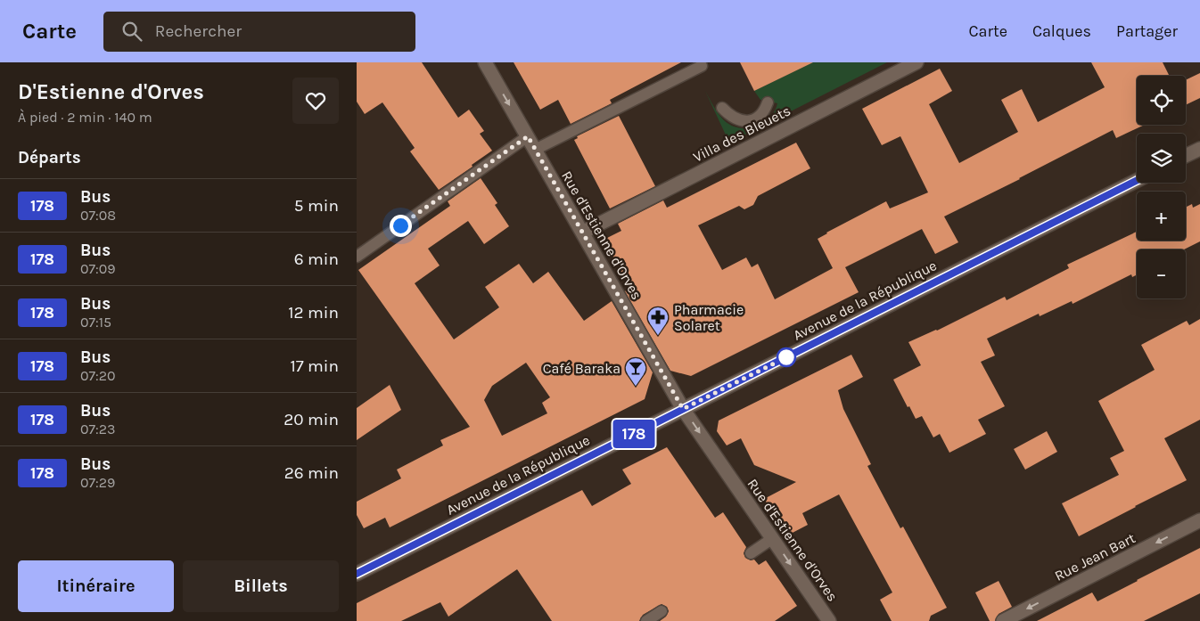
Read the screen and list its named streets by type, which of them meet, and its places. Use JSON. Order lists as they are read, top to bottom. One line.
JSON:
{"streets":{"street":["Villa des Bleuets","Rue d'Estienne d'Orves","Avenue de la République","Rue Jean Bart"]},"crossings":[["Villa des Bleuets","Rue d'Estienne d'Orves"],["Rue d'Estienne d'Orves","Avenue de la République"]],"one_way":["Rue d'Estienne d'Orves","Rue Jean Bart"],"places":{"pharmacy":["Pharmacie Solaret"],"bar":["Café Baraka"]},"lines":["bus line 178"],"page":{"header":"Carte","search":"Rechercher","nav":["Carte","Calques","Partager"],"heading":[["D'Estienne d'Orves","À pied · 2 min · 140 m"],"Départs"],"on_map":"178","map_buttons":["+","−"],"list":[{"mark":"178","name":"Bus","note":"07:08","value":"5 min"},{"mark":"178","name":"Bus","note":"07:09","value":"6 min"},{"mark":"178","name":"Bus","note":"07:15","value":"12 min"},{"mark":"178","name":"Bus","note":"07:20","value":"17 min"},{"mark":"178","name":"Bus","note":"07:23","value":"20 min"},{"mark":"178","name":"Bus","note":"07:29","value":"26 min"}],"buttons":["Itinéraire","Billets"]}}
